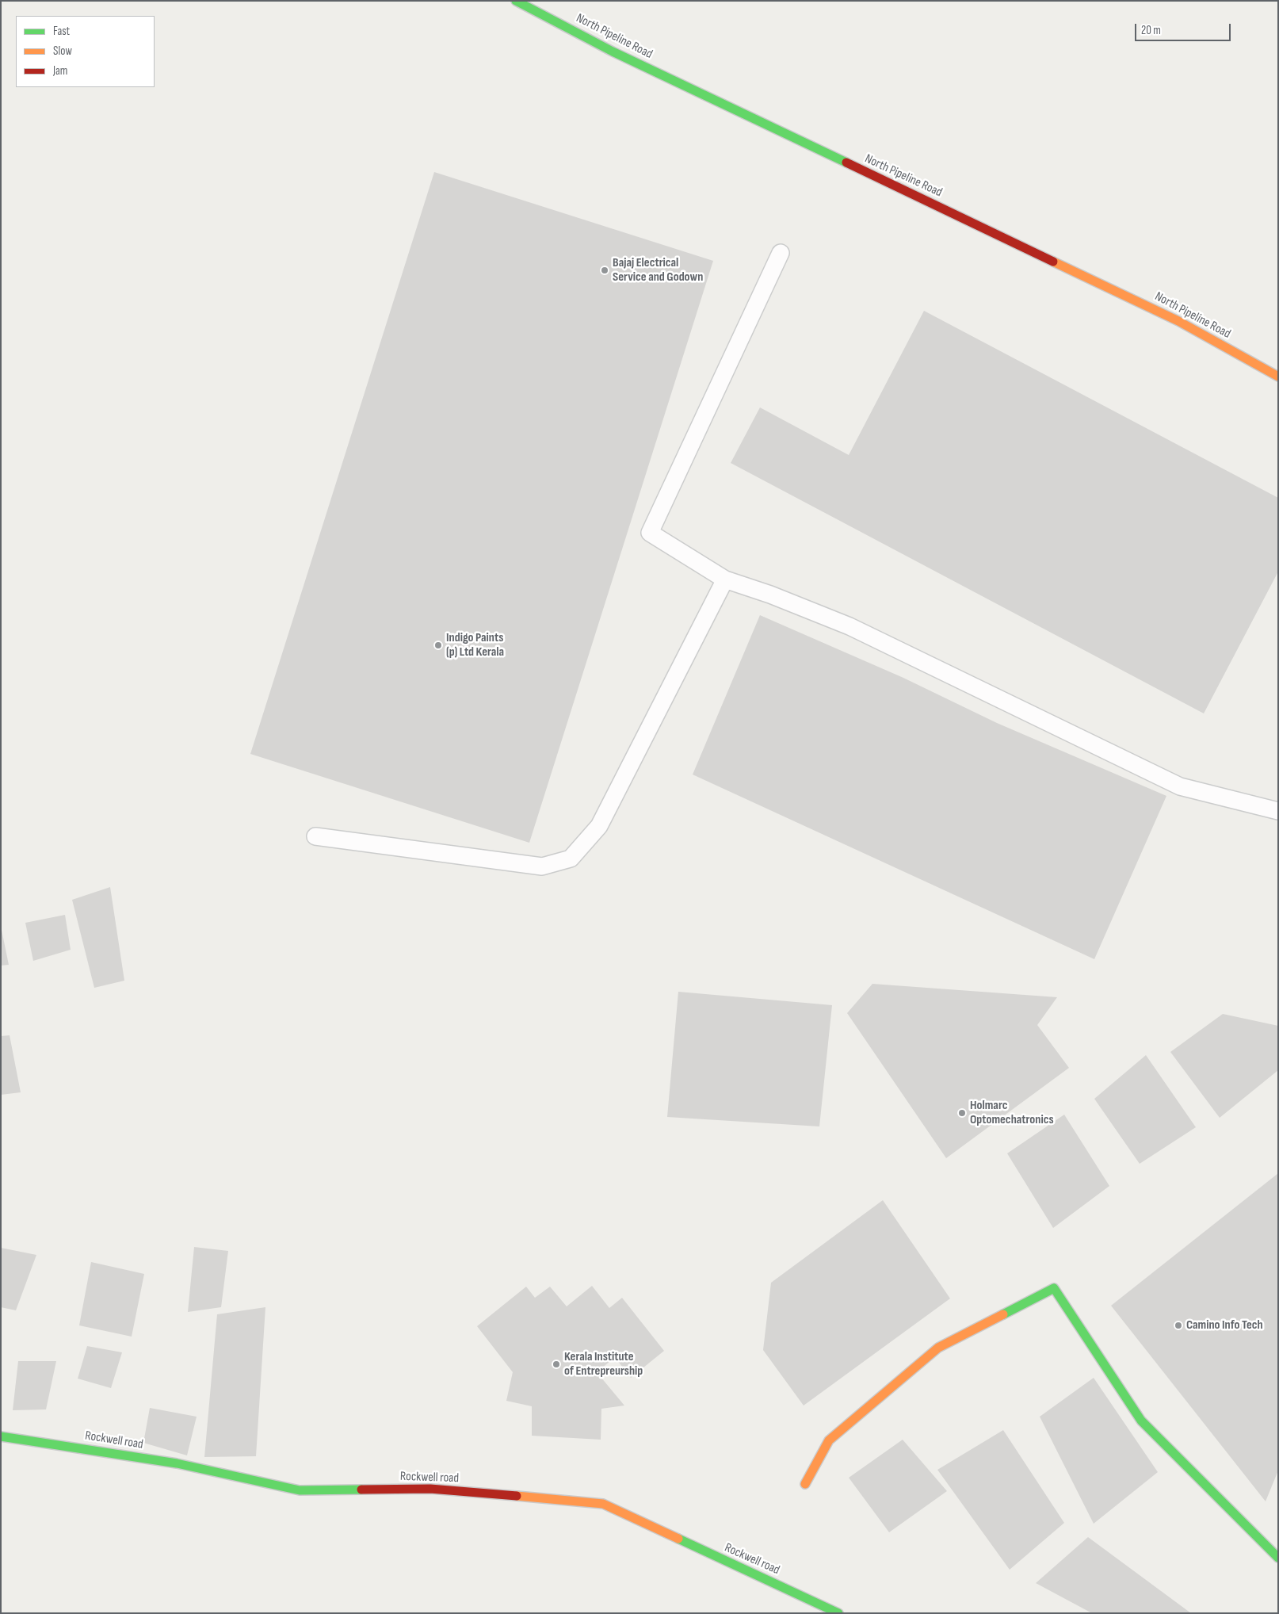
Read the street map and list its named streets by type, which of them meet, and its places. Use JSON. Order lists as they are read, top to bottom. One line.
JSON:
{"streets":{"street":["North Pipeline Road","Rockwell road"]},"places":["Bajaj Electrical Service and Godown","Indigo Paints (p) Ltd Kerala","Holmarc Optomechatronics","Camino Info Tech","Kerala Institute of Entrepreurship"],"legend":["Fast","Slow","Jam"],"scale_bar":"20 m"}
